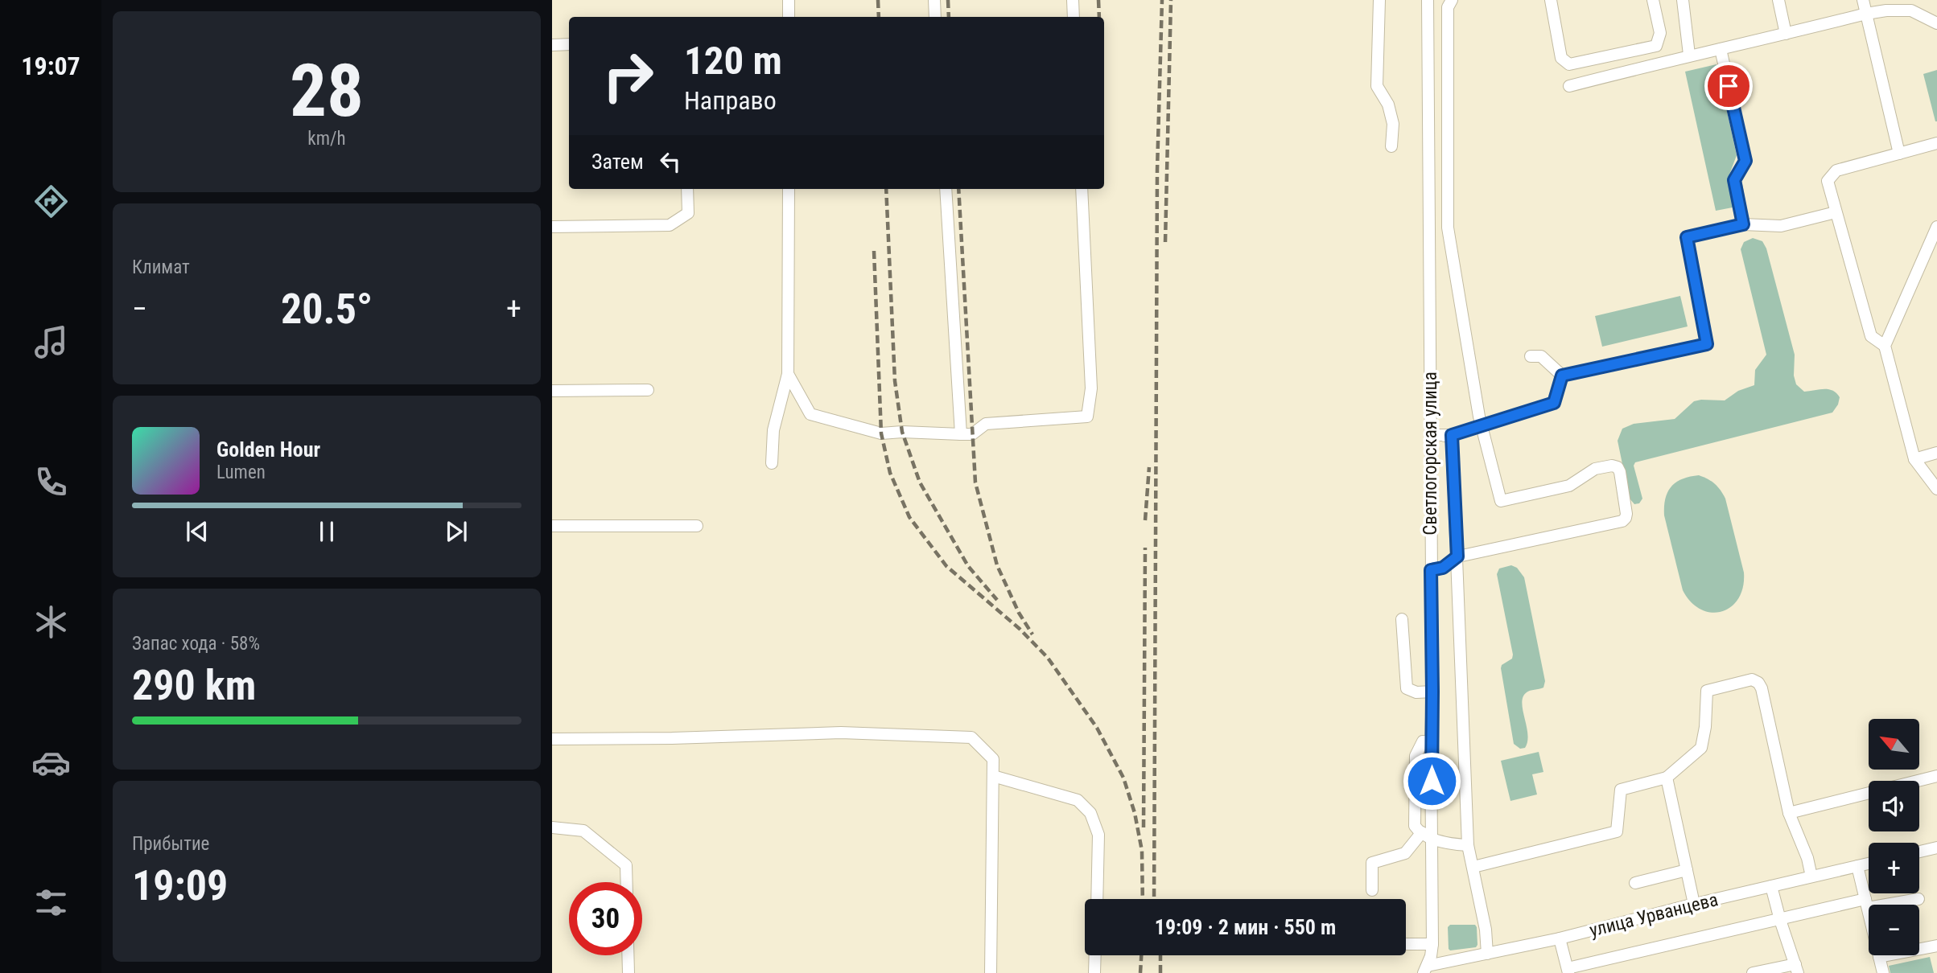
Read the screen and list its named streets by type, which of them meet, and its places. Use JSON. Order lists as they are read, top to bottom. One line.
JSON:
{"streets":{"street":["Светлогорская улица","улица Урванцева"]},"crossings":[["Светлогорская улица","улица Урванцева"]],"north":"top left","page":{"tabs":"19:07","tile":[["28","km/h"],"Климат",["Запас хода · 58%","290 km"],["Прибытие","19:09"]],"turn":["120 m","Направо"],"then":"Затем","heat":["−","20.5°","+"],"song":["Golden Hour","Lumen"],"map_buttons":["+","−"],"limit":"30","trip":"19:09 · 2 мин · 550 m"}}
